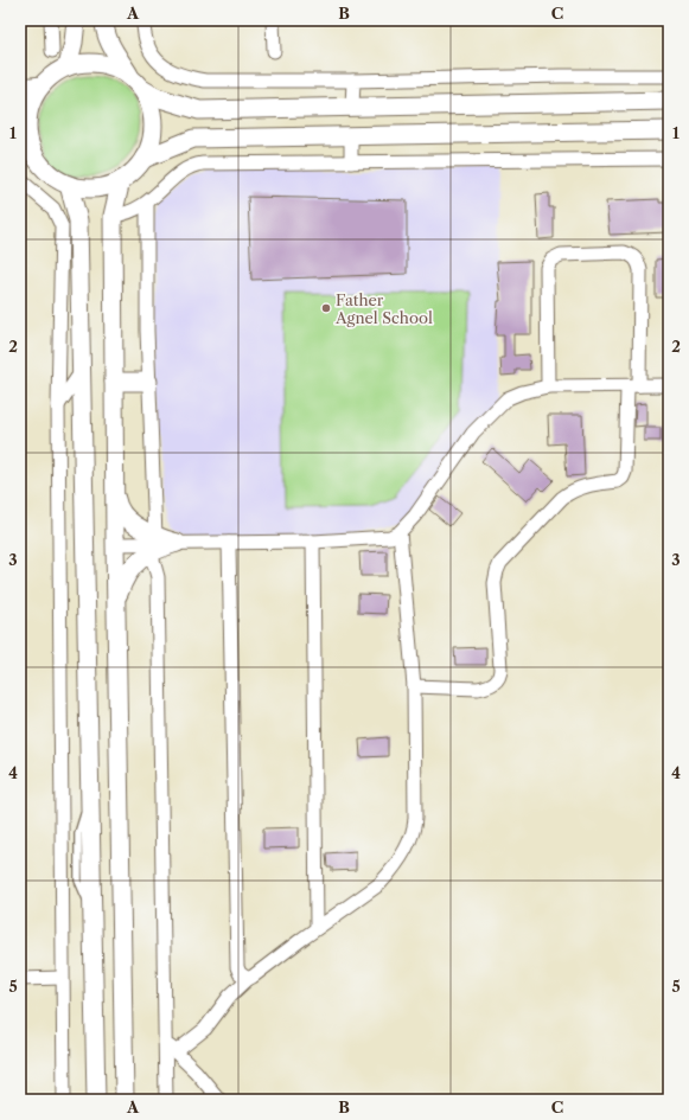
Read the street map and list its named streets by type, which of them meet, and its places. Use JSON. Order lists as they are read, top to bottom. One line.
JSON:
{"places":["Father Agnel School"],"grid":{"columns":["A","B","C"],"rows":["1","2","3","4","5"]}}
